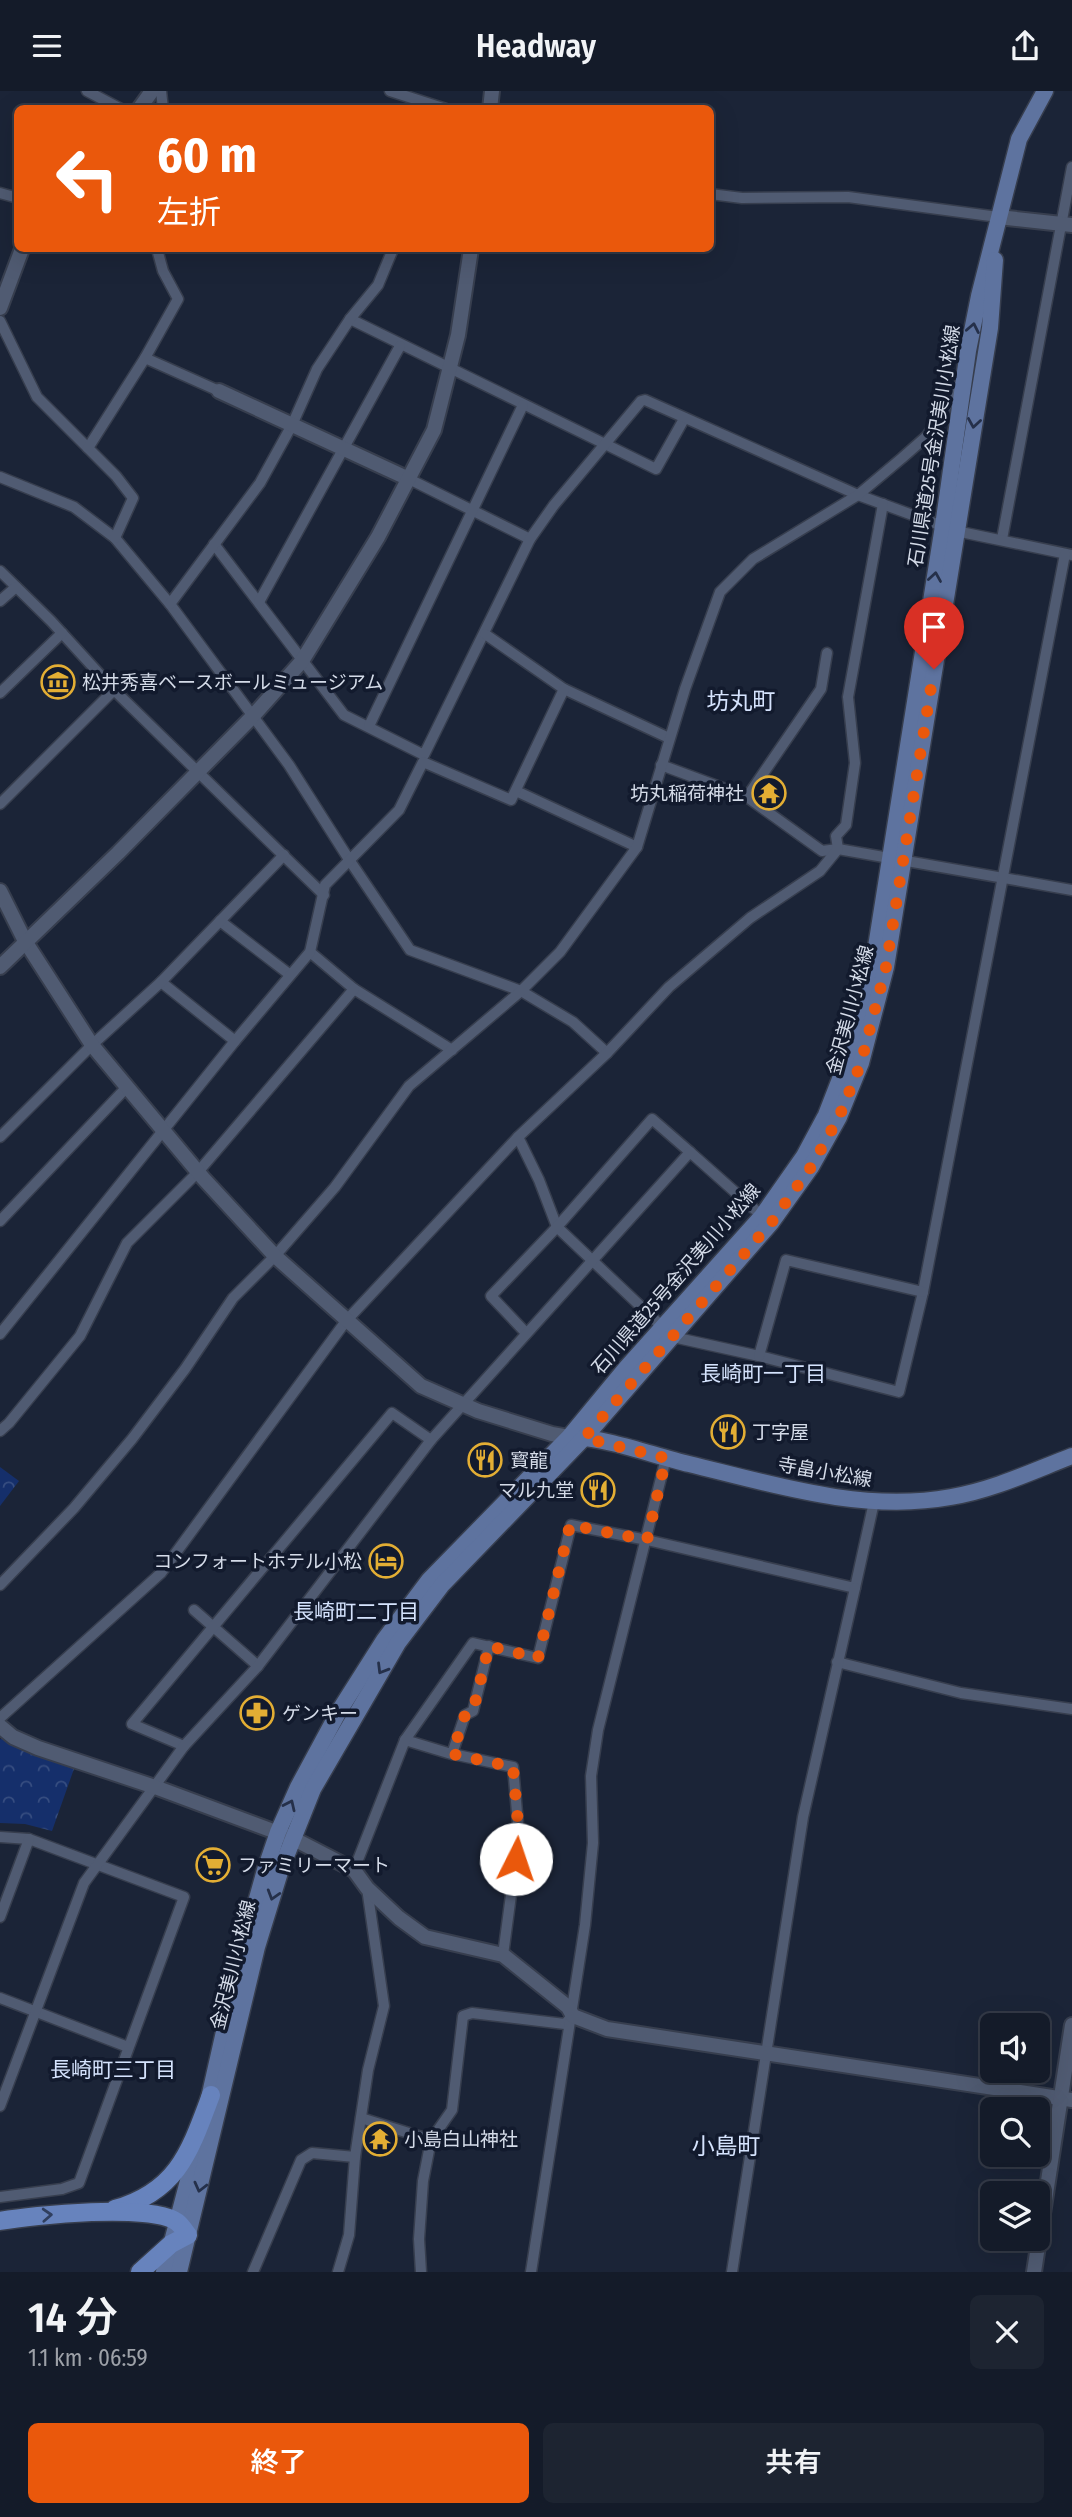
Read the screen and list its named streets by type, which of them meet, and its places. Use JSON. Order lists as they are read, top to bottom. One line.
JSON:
{"streets":{"main road":["石川県道25号金沢美川小松線","金沢美川小松線","寺畠小松線"]},"crossings":[["石川県道25号金沢美川小松線","金沢美川小松線"],["石川県道25号金沢美川小松線","寺畠小松線"]],"one_way":["金沢美川小松線"],"districts":["坊丸町","長崎町一丁目","長崎町二丁目","長崎町三丁目","小島町"],"places":{"museum":["松井秀喜ベースボールミュージアム"],"temple":["坊丸稲荷神社","小島白山神社"],"restaurant":["丁字屋","寳龍","マル九堂"],"hotel":["コンフォートホテル小松"],"pharmacy":["ゲンキー"],"supermarket":["ファミリーマート"]},"page":{"header":"Headway","turn":["60 m","左折"],"heading":["14 分","1.1 km · 06:59"],"buttons":["終了","共有"]}}
